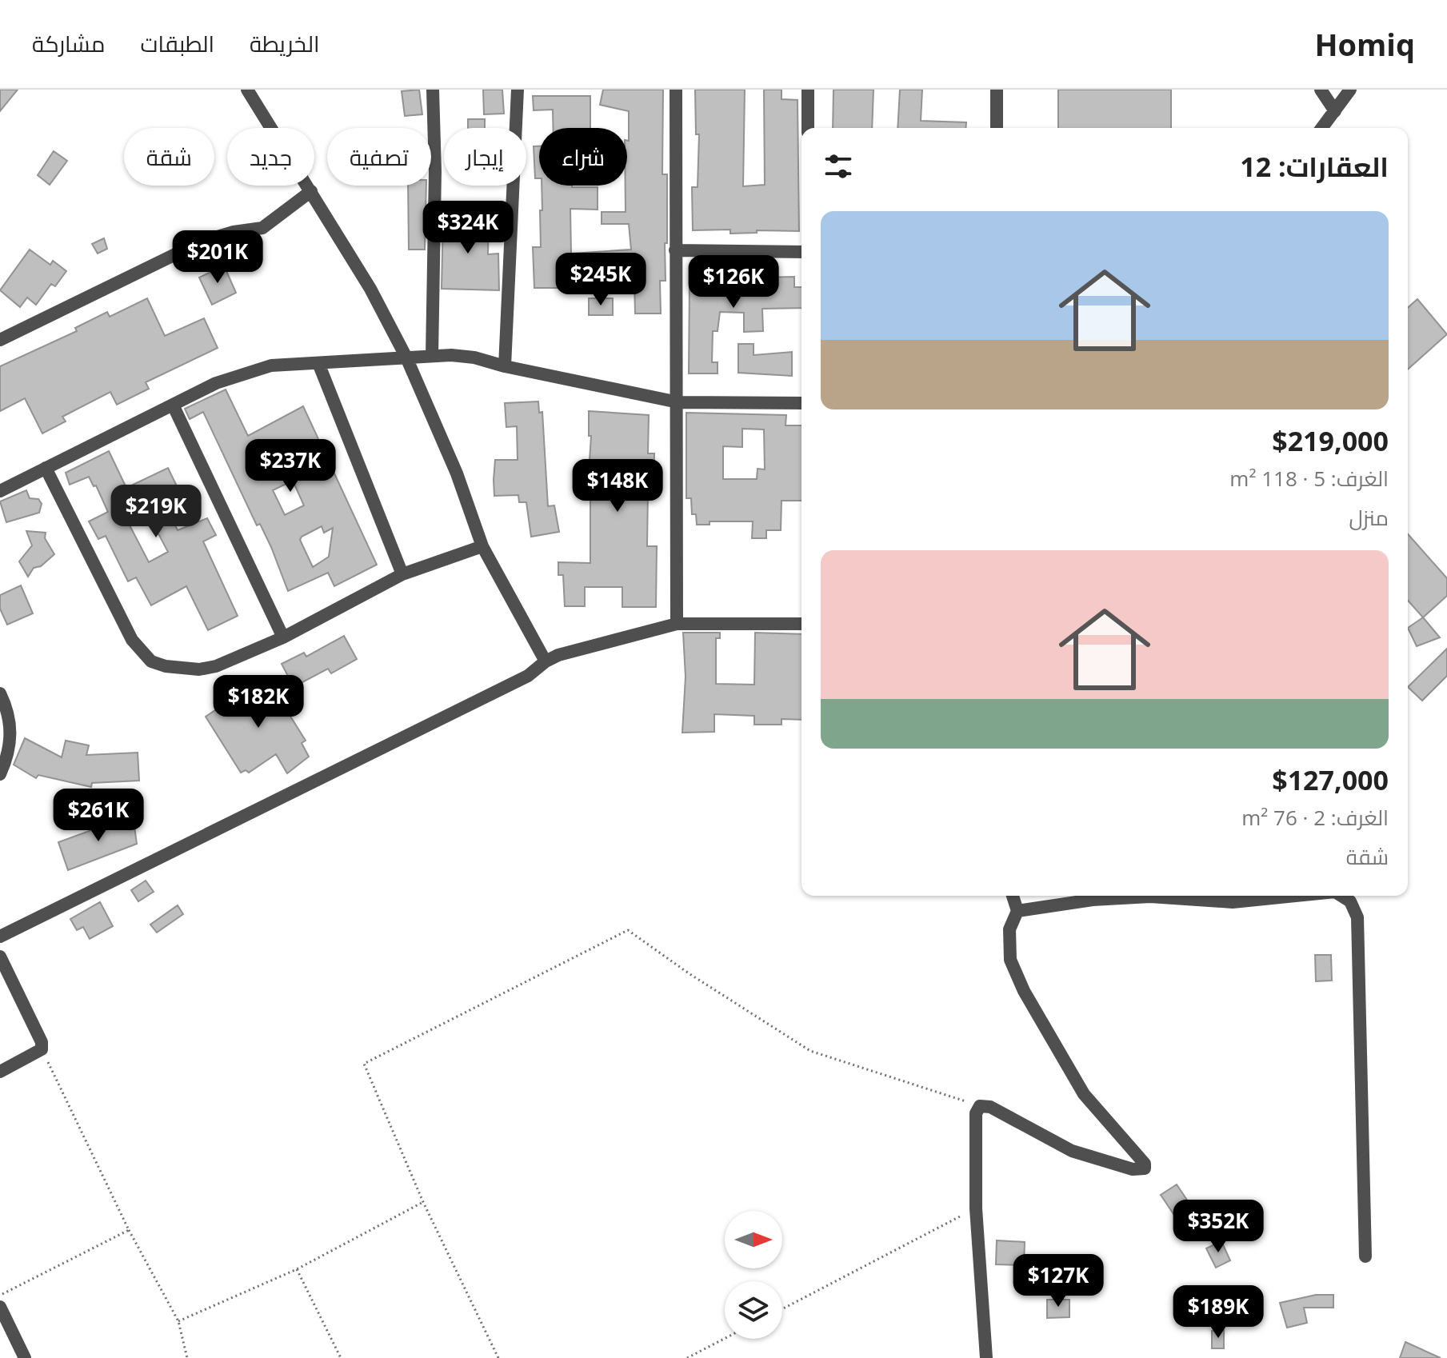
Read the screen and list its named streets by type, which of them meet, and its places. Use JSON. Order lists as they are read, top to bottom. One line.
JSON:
{"north":"right","page":{"header":"Homiq","nav":["الخريطة","الطبقات","مشاركة"],"chip":["شراء","إيجار","تصفية","جديد","شقة"],"heading":"العقارات: 12","price":["$324K","$201K","$245K","$126K","$237K","$148K","$219K","$182K","$261K","$352K","$127K","$189K"],"list":[{"name":"$219,000","note":"الغرف: 5 · 118 m² · منزل"},{"name":"$127,000","note":"الغرف: 2 · 76 m² · شقة"}]}}
